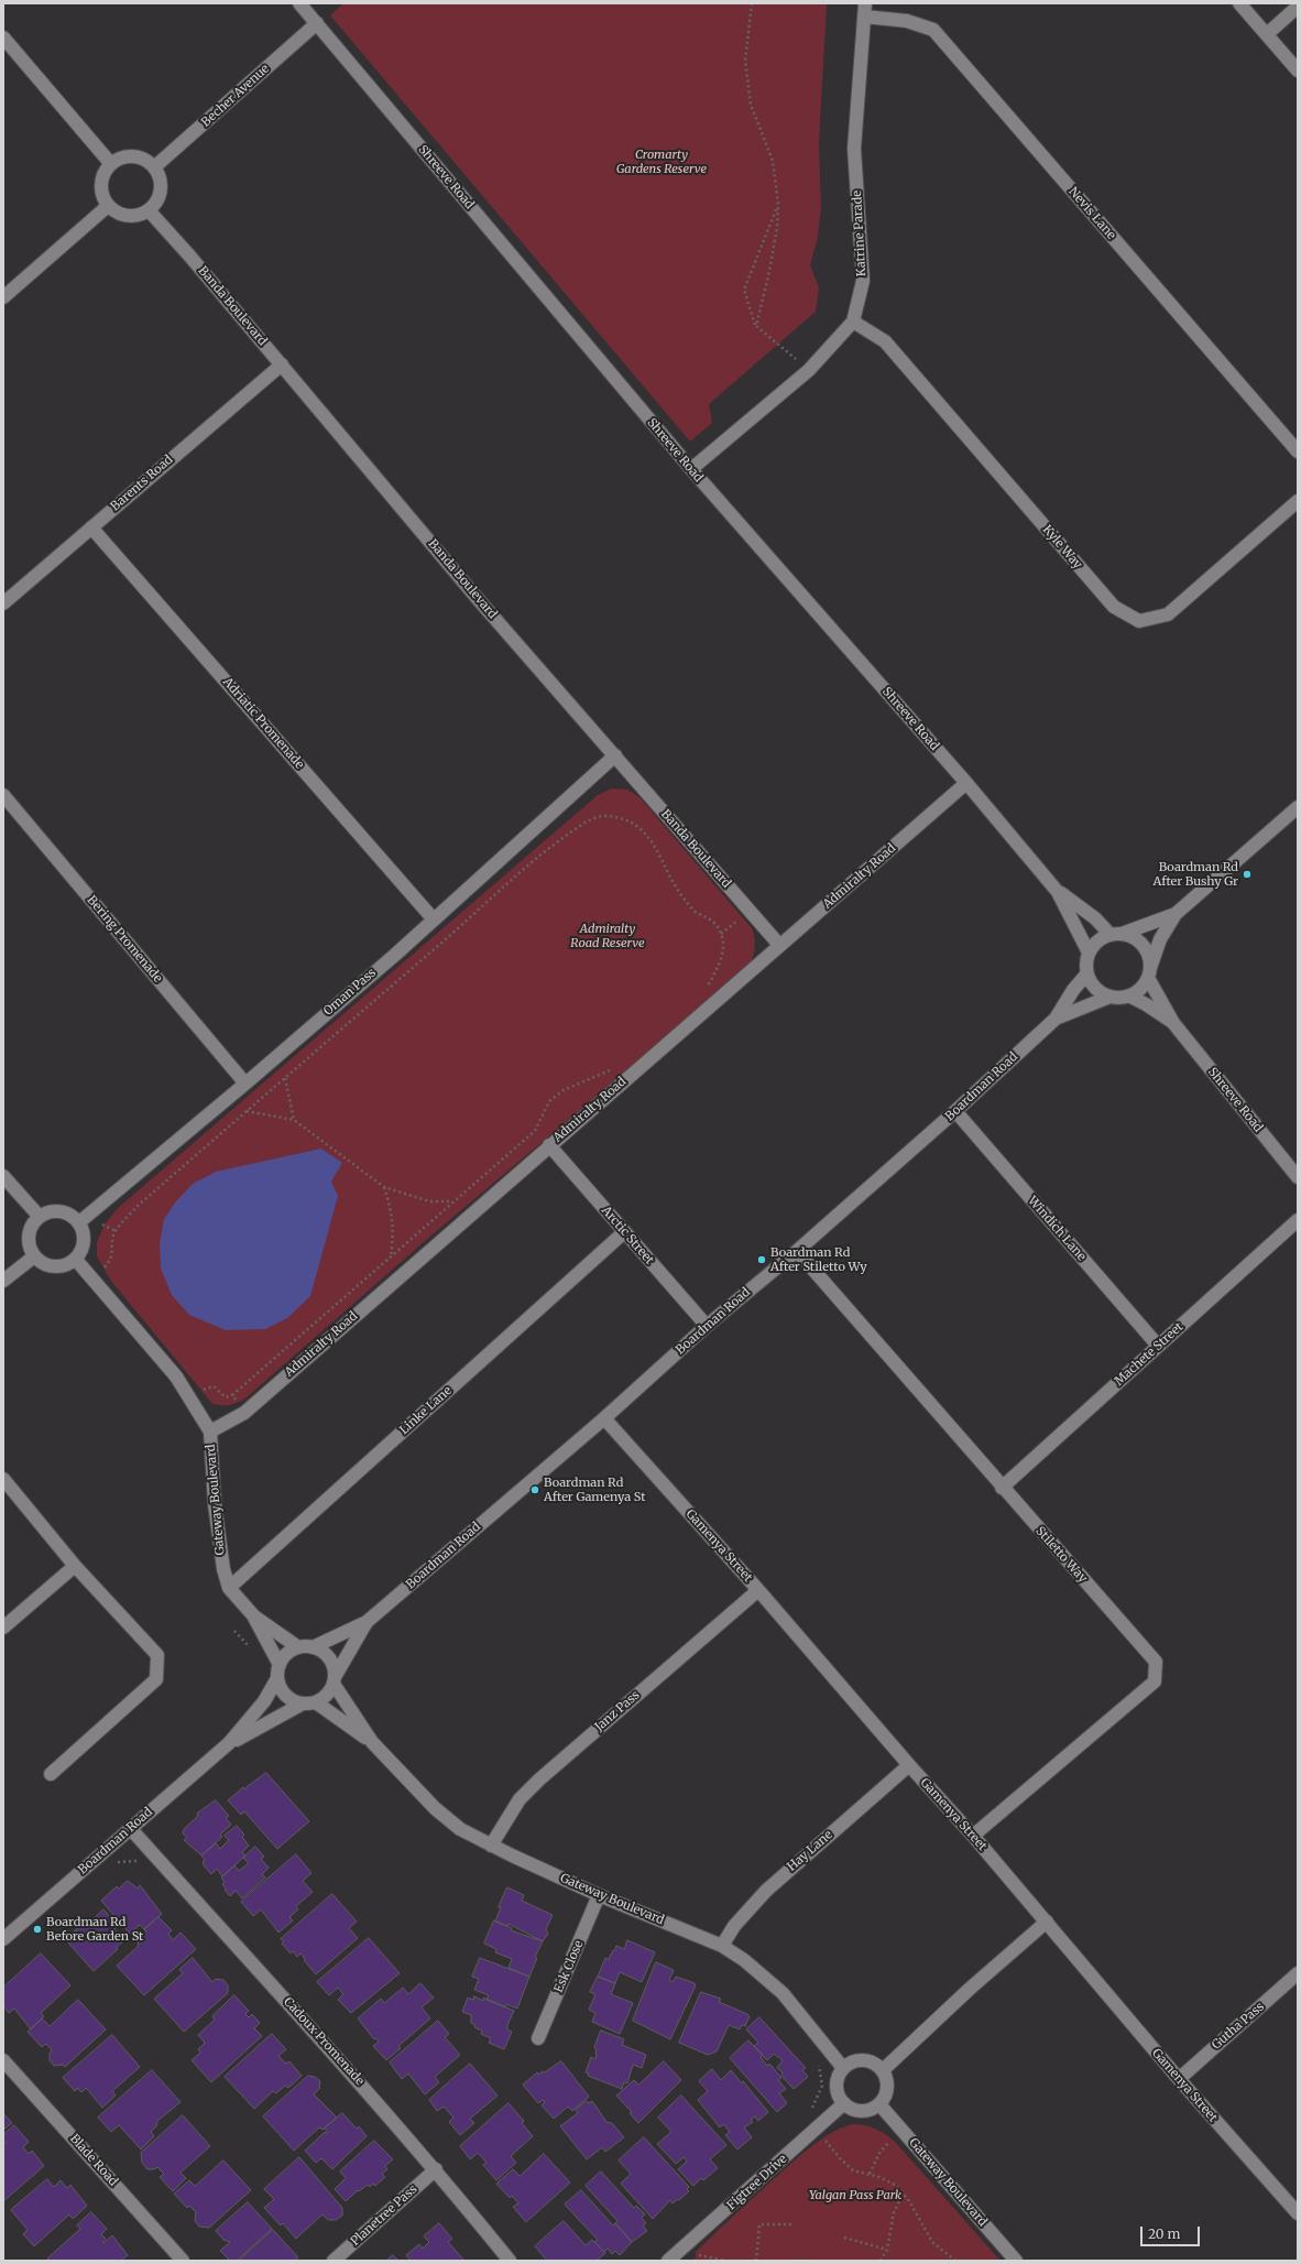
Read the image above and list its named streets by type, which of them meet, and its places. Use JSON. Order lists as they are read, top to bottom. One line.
{"streets":{"street":["Becher Avenue","Shreeve Road","Nevis Lane","Katrine Parade","Banda Boulevard","Barents Road","Kyle Way","Adriatic Promenade","Admiralty Road","Bering Promenade","Oman Pass","Boardman Road","Windich Lane","Arctic Street","Machete Street","Linke Lane","Gateway Boulevard","Gamenya Street","Stiletto Way","Janz Pass","Hay Lane","Esk Close","Gutha Pass","Cadoux Promenade","Blade Road","Figtree Drive","Planetree Pass"]},"crossings":[["Becher Avenue","Shreeve Road"],["Becher Avenue","Banda Boulevard"],["Shreeve Road","Admiralty Road"],["Shreeve Road","Boardman Road"],["Nevis Lane","Katrine Parade"],["Katrine Parade","Kyle Way"],["Banda Boulevard","Barents Road"],["Banda Boulevard","Admiralty Road"],["Banda Boulevard","Oman Pass"],["Barents Road","Adriatic Promenade"],["Adriatic Promenade","Oman Pass"],["Admiralty Road","Arctic Street"],["Admiralty Road","Gateway Boulevard"],["Bering Promenade","Oman Pass"],["Oman Pass","Gateway Boulevard"],["Boardman Road","Windich Lane"],["Boardman Road","Arctic Street"],["Boardman Road","Gateway Boulevard"],["Boardman Road","Gamenya Street"],["Boardman Road","Stiletto Way"],["Boardman Road","Cadoux Promenade"],["Windich Lane","Machete Street"],["Arctic Street","Linke Lane"],["Machete Street","Stiletto Way"],["Linke Lane","Gateway Boulevard"],["Gateway Boulevard","Janz Pass"],["Gateway Boulevard","Hay Lane"],["Gateway Boulevard","Esk Close"],["Gateway Boulevard","Figtree Drive"],["Gamenya Street","Stiletto Way"],["Gamenya Street","Janz Pass"],["Gamenya Street","Hay Lane"],["Gamenya Street","Gutha Pass"],["Cadoux Promenade","Planetree Pass"]],"parks":["Cromarty Gardens Reserve","Admiralty Road Reserve","Yalgan Pass Park"],"places":["Boardman Rd After Bushy Gr","Boardman Rd After Stiletto Wy","Boardman Rd After Gamenya St","Boardman Rd Before Garden St"],"scale_bar":"20 m"}
